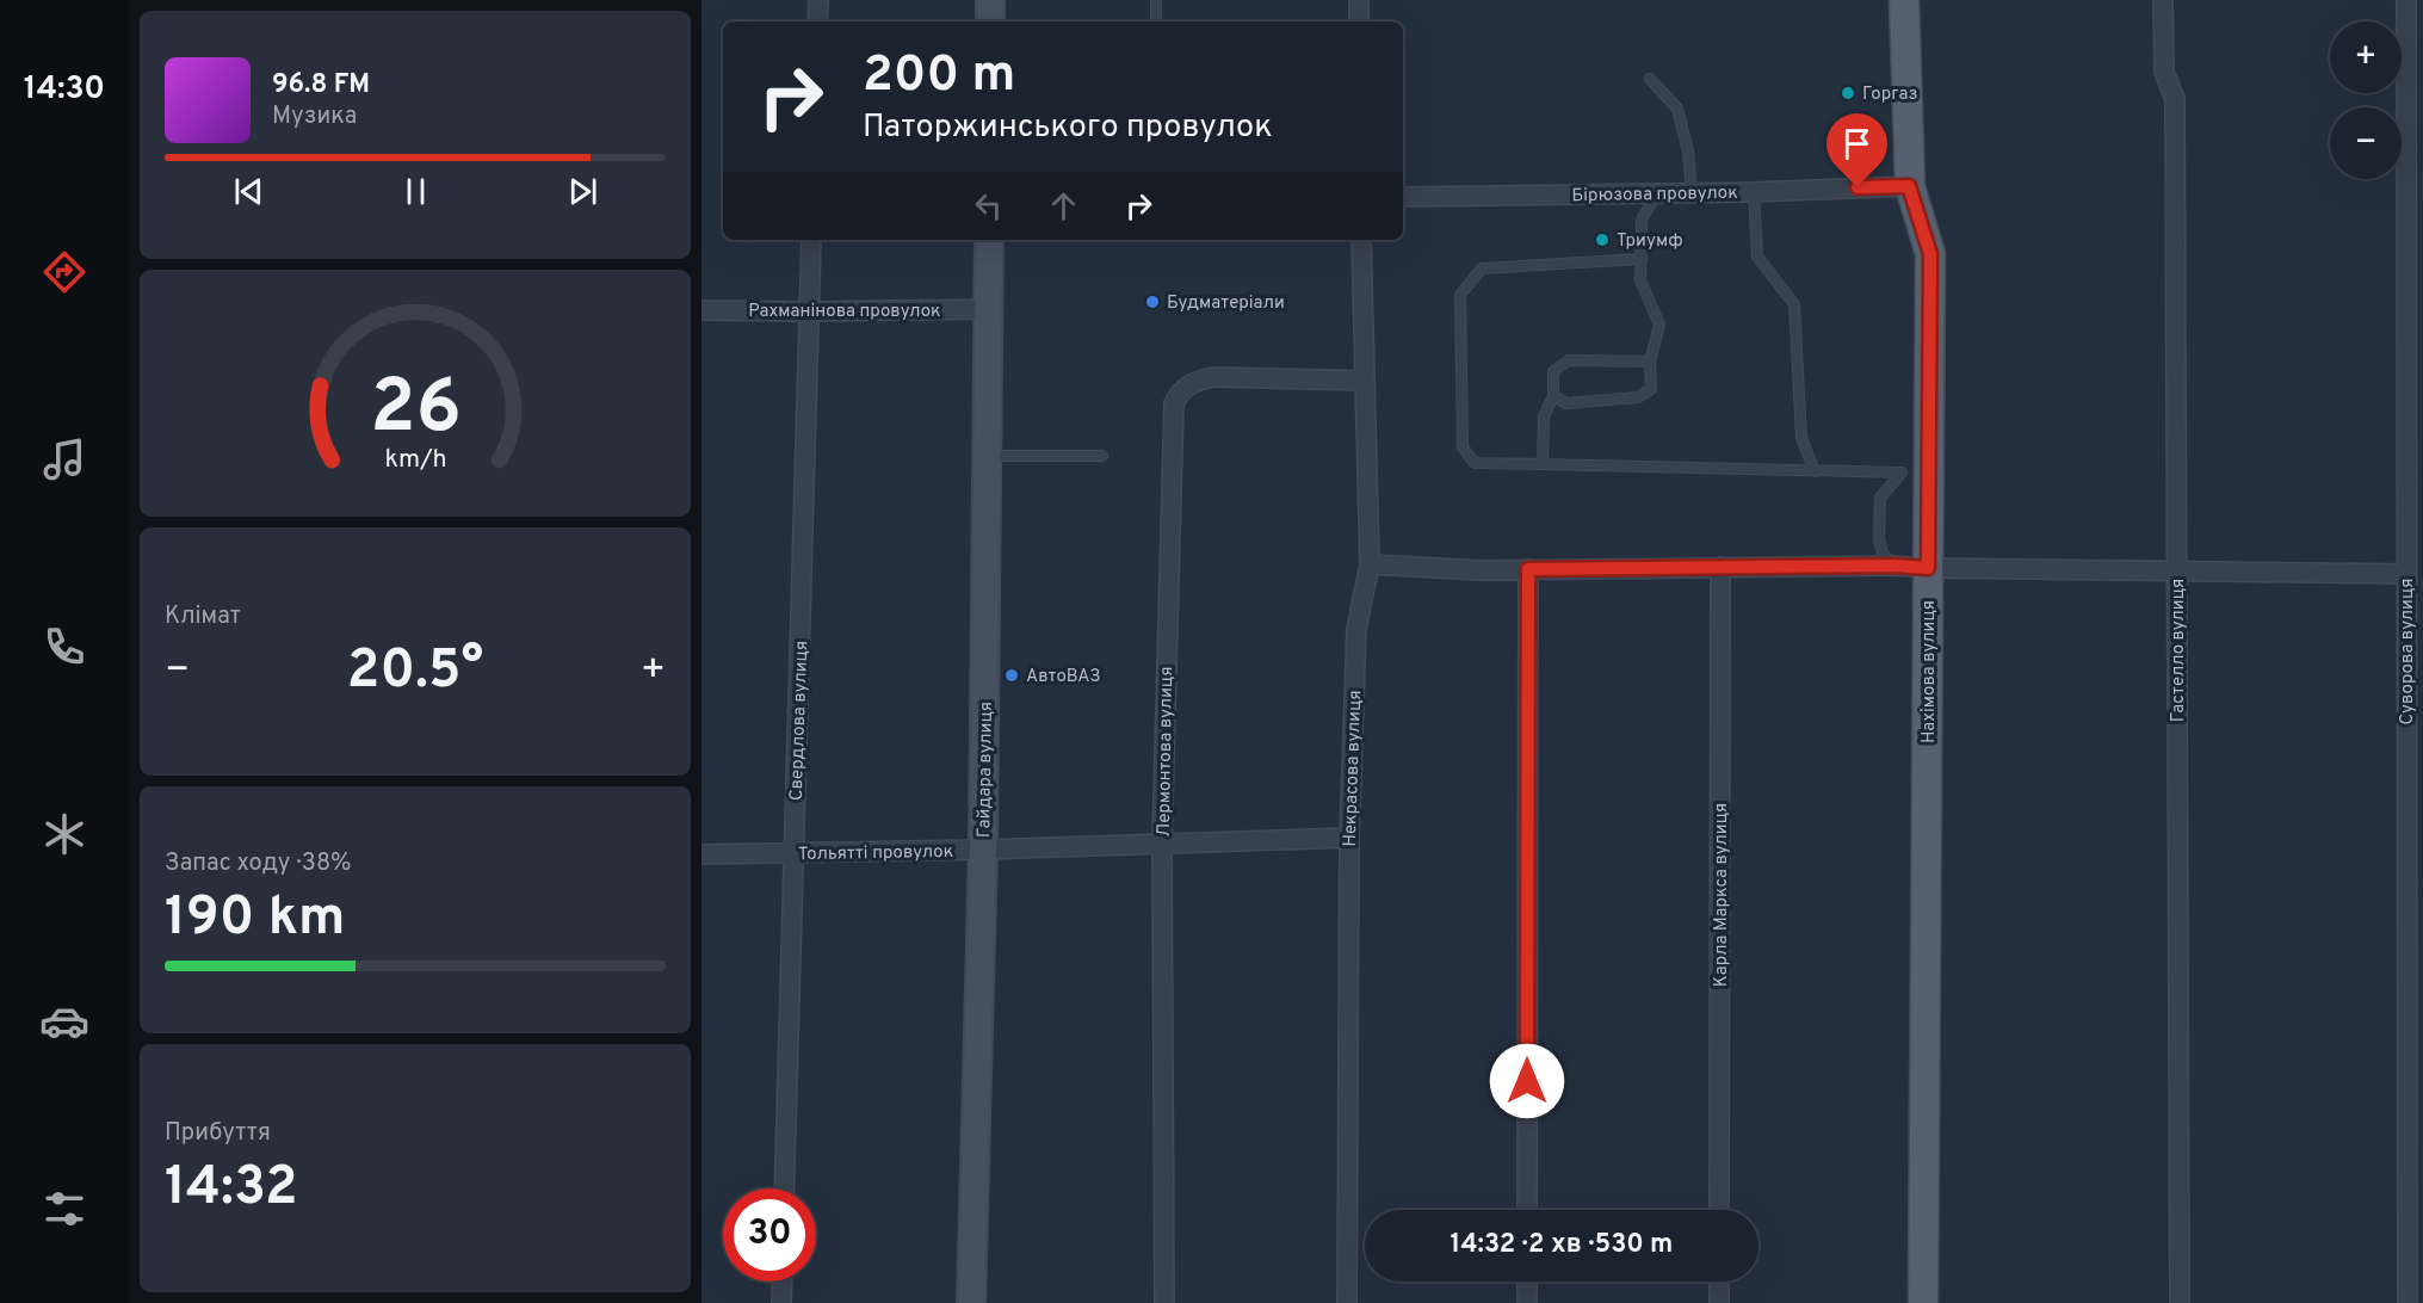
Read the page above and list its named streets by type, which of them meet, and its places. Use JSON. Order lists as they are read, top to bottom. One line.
{"streets":{"main road":["Нахімова вулиця"],"street":["Бірюзова провулок","Рахманінова провулок","Гастелло вулиця","Суворова вулиця","Свердлова вулиця","Лермонтова вулиця","Некрасова вулиця","Гайдара вулиця","Тольятті провулок","Карла Маркса вулиця"]},"crossings":[["Бірюзова провулок","Нахімова вулиця"],["Рахманінова провулок","Свердлова вулиця"],["Рахманінова провулок","Гайдара вулиця"],["Свердлова вулиця","Тольятті провулок"],["Лермонтова вулиця","Некрасова вулиця"],["Лермонтова вулиця","Тольятті провулок"],["Некрасова вулиця","Тольятті провулок"],["Гайдара вулиця","Тольятті провулок"]],"places":["Горгаз","Триумф","Будматеріали","АвтоВАЗ"],"page":{"tabs":"14:30","map_buttons":["+","−"],"turn":["200 m","Паторжинського провулок"],"song":["96.8 FM","Музика"],"tile":["Клімат",["Запас ходу · 38%","190 km"],["Прибуття","14:32"]],"heat":["−","20.5°","+"],"limit":"30","trip":"14:32 · 2 хв · 530 m","gauge":["26","km/h"]}}
